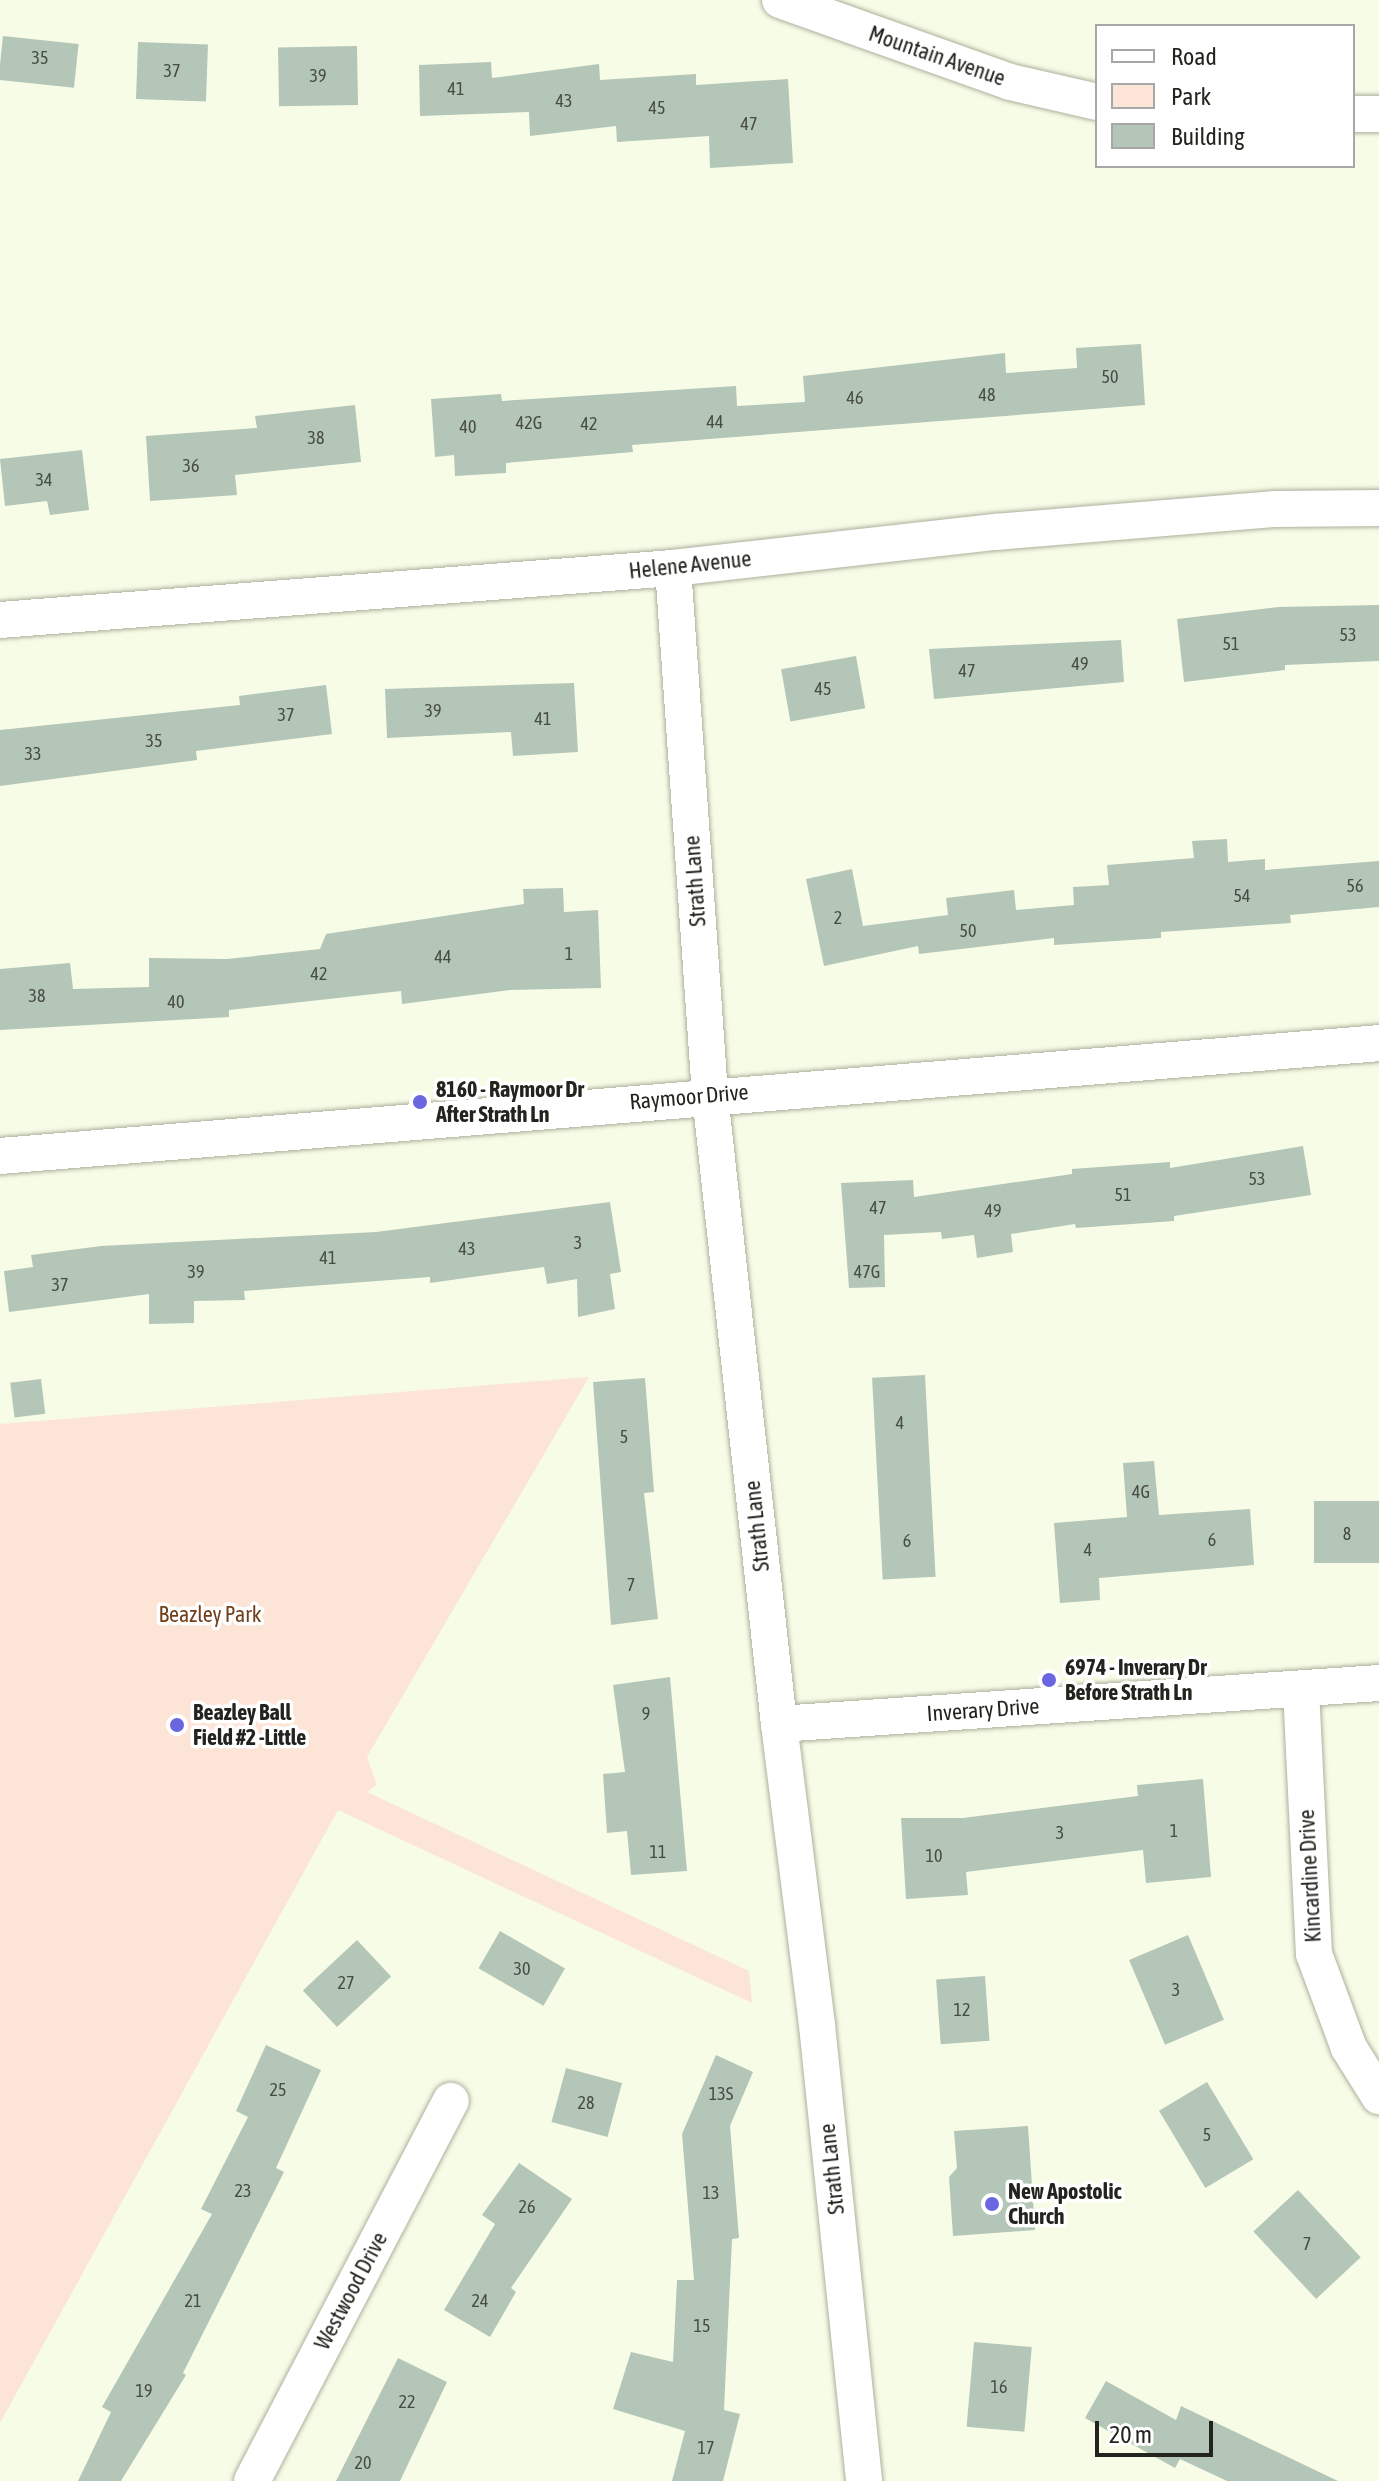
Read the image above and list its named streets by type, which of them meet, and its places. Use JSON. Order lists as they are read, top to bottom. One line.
{"streets":{"street":["Mountain Avenue","Helene Avenue","Strath Lane","Raymoor Drive","Inverary Drive","Kincardine Drive","Westwood Drive"]},"crossings":[["Helene Avenue","Strath Lane"],["Strath Lane","Raymoor Drive"],["Strath Lane","Inverary Drive"],["Inverary Drive","Kincardine Drive"]],"parks":["Beazley Park"],"places":["8160 - Raymoor Dr After Strath Ln","6974 - Inverary Dr Before Strath Ln","Beazley Ball Field #2 -Little","New Apostolic Church"],"house_numbers":["35","37","39","41","43","45","47","50","48","46","44","42G","42","40","38","36","34","53","51","49","47","45","39","37","41","35","33","56","54","2","50","1","44","42","38","40","53","51","47","49","3","43","41","39","47G","37","4","5","4G","8","6","6","4","7","9","1","3","11","10","30","27","3","12","25","13S","28","5","23","13","26","7","21","24","15","16","19","22","17","20"],"legend":["Road","Park","Building"],"scale_bar":"20 m"}
